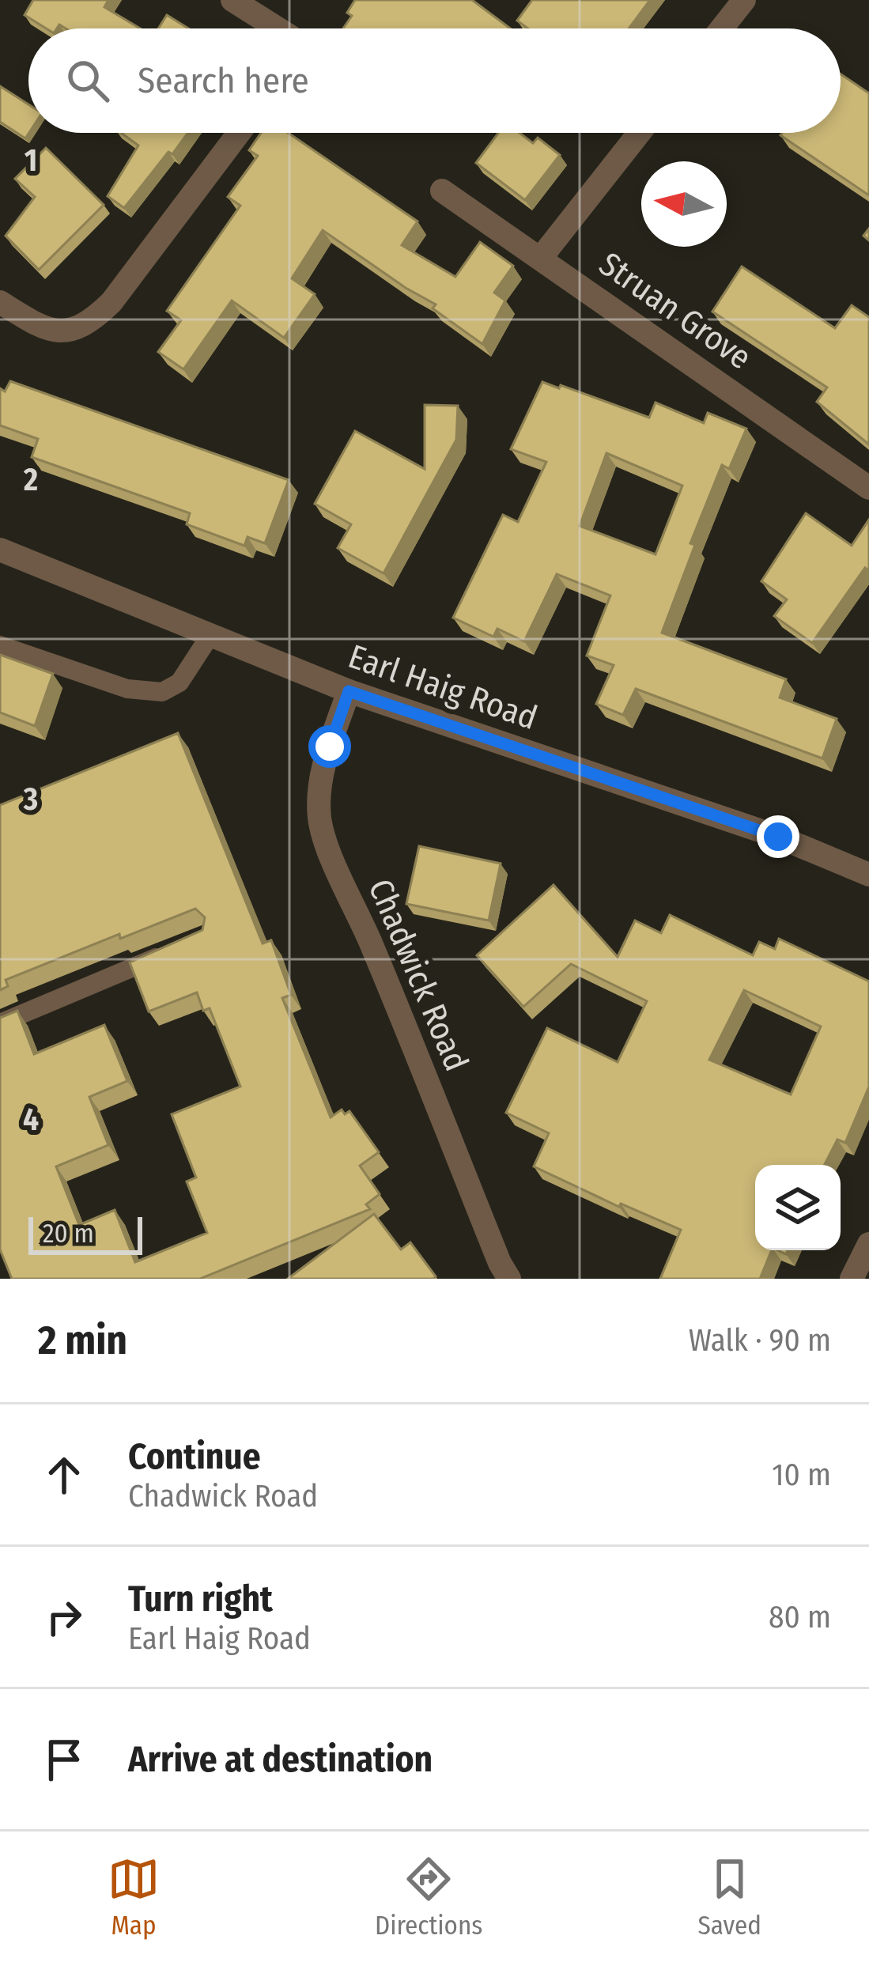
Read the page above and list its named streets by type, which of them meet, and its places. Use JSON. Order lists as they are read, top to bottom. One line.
{"streets":{"street":["Struan Grove","Earl Haig Road","Chadwick Road"]},"crossings":[["Earl Haig Road","Chadwick Road"]],"scale_bar":"20 m","north":"left","page":{"search":"Search here","scale":"20 m","heading":["2 min","Walk · 90 m"],"list":[["Continue","Chadwick Road","10 m"],["Turn right","Earl Haig Road","80 m"],"Arrive at destination"],"nav":["Map","Directions","Saved"]},"grid":{"rows":["1","2","3","4"]}}
